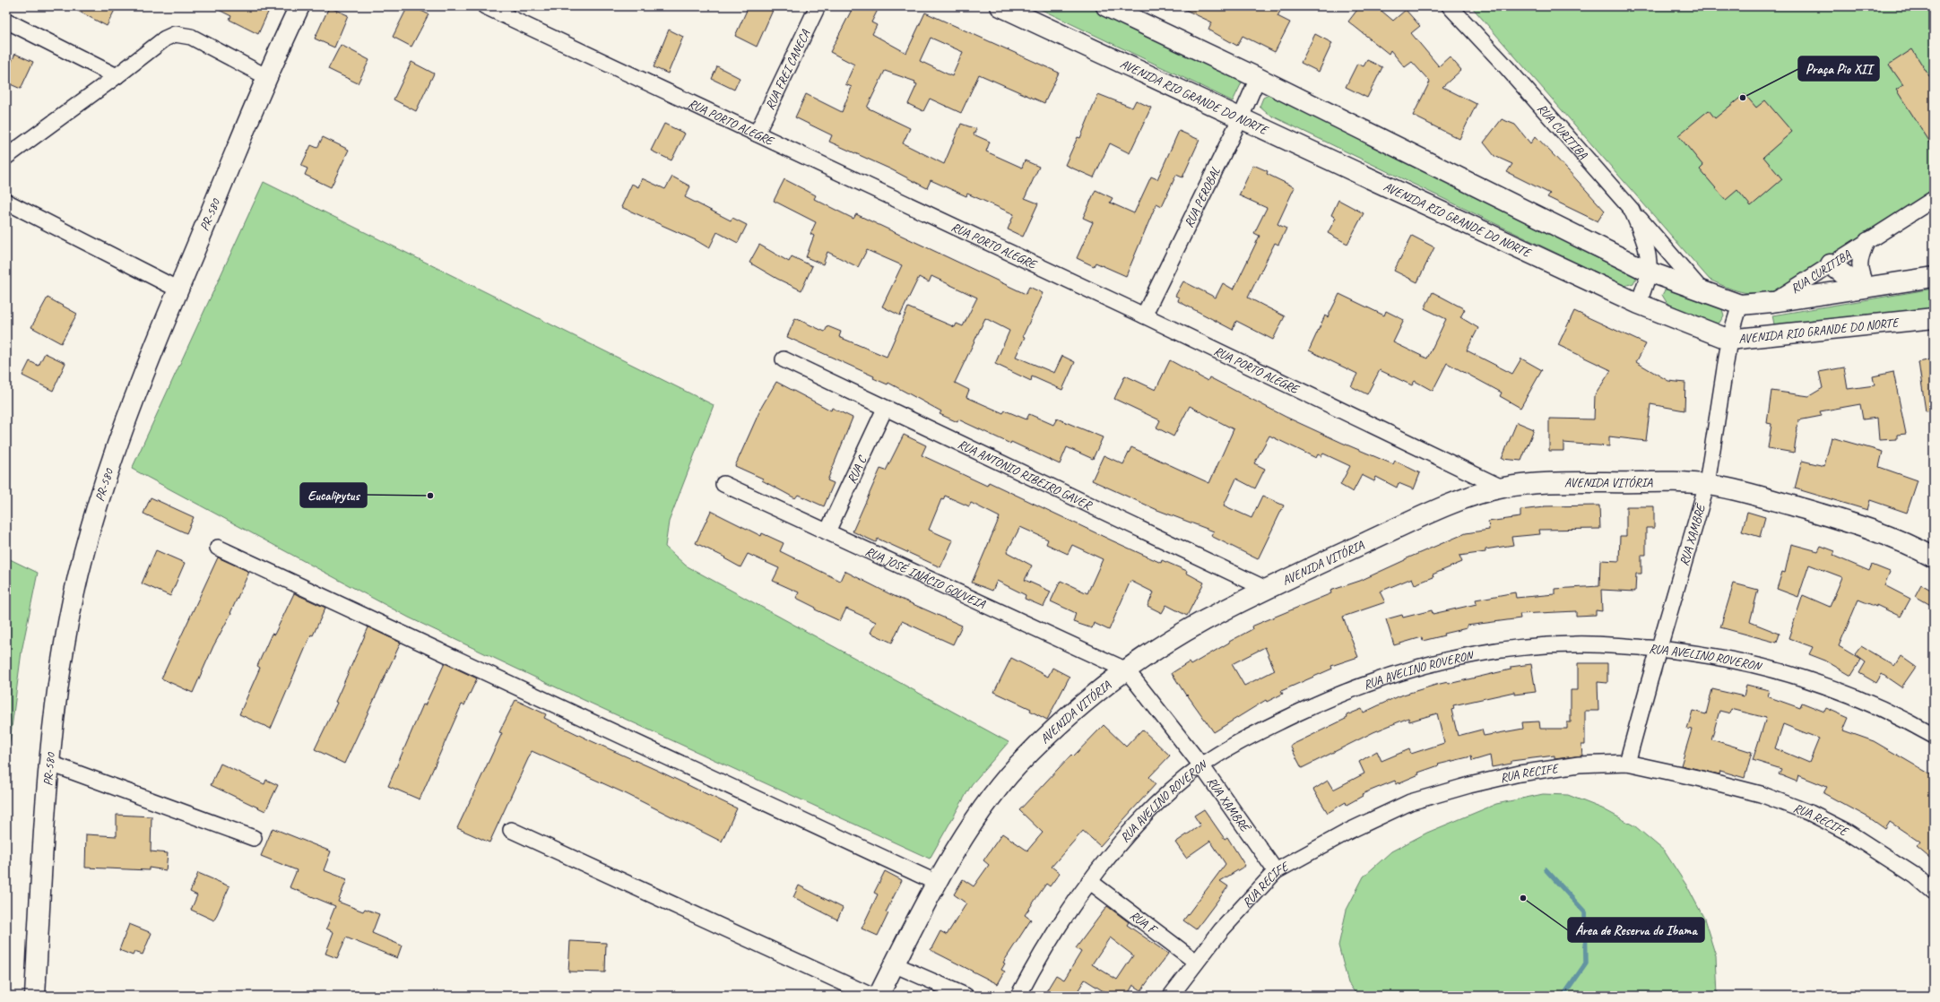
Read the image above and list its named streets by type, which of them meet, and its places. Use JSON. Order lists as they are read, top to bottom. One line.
{"streets":{"main road":["AVENIDA RIO GRANDE DO NORTE","PR-580","AVENIDA VITÓRIA"],"street":["RUA FREI CANECA","RUA PORTO ALEGRE","RUA CURITIBA","RUA PEROBAL","RUA C","RUA ANTONIO RIBEIRO GAVER","RUA XAMBRÊ","RUA JOSÉ INÁCIO GOUVEIA","RUA AVELINO ROVERON","RUA RECIFE","RUA F"]},"crossings":[["RUA FREI CANECA","RUA PORTO ALEGRE"],["AVENIDA RIO GRANDE DO NORTE","RUA PEROBAL"],["AVENIDA RIO GRANDE DO NORTE","RUA XAMBRÊ"],["RUA PORTO ALEGRE","RUA PEROBAL"],["RUA PORTO ALEGRE","AVENIDA VITÓRIA"],["RUA C","RUA ANTONIO RIBEIRO GAVER"],["RUA C","RUA JOSÉ INÁCIO GOUVEIA"],["RUA ANTONIO RIBEIRO GAVER","AVENIDA VITÓRIA"],["AVENIDA VITÓRIA","RUA XAMBRÊ"],["AVENIDA VITÓRIA","RUA JOSÉ INÁCIO GOUVEIA"],["RUA XAMBRÊ","RUA JOSÉ INÁCIO GOUVEIA"],["RUA XAMBRÊ","RUA AVELINO ROVERON"],["RUA XAMBRÊ","RUA RECIFE"],["RUA AVELINO ROVERON","RUA F"],["RUA RECIFE","RUA F"]],"places":["Praça Pio XII","Eucalipytus","Área de Reserva do Ibama"]}
